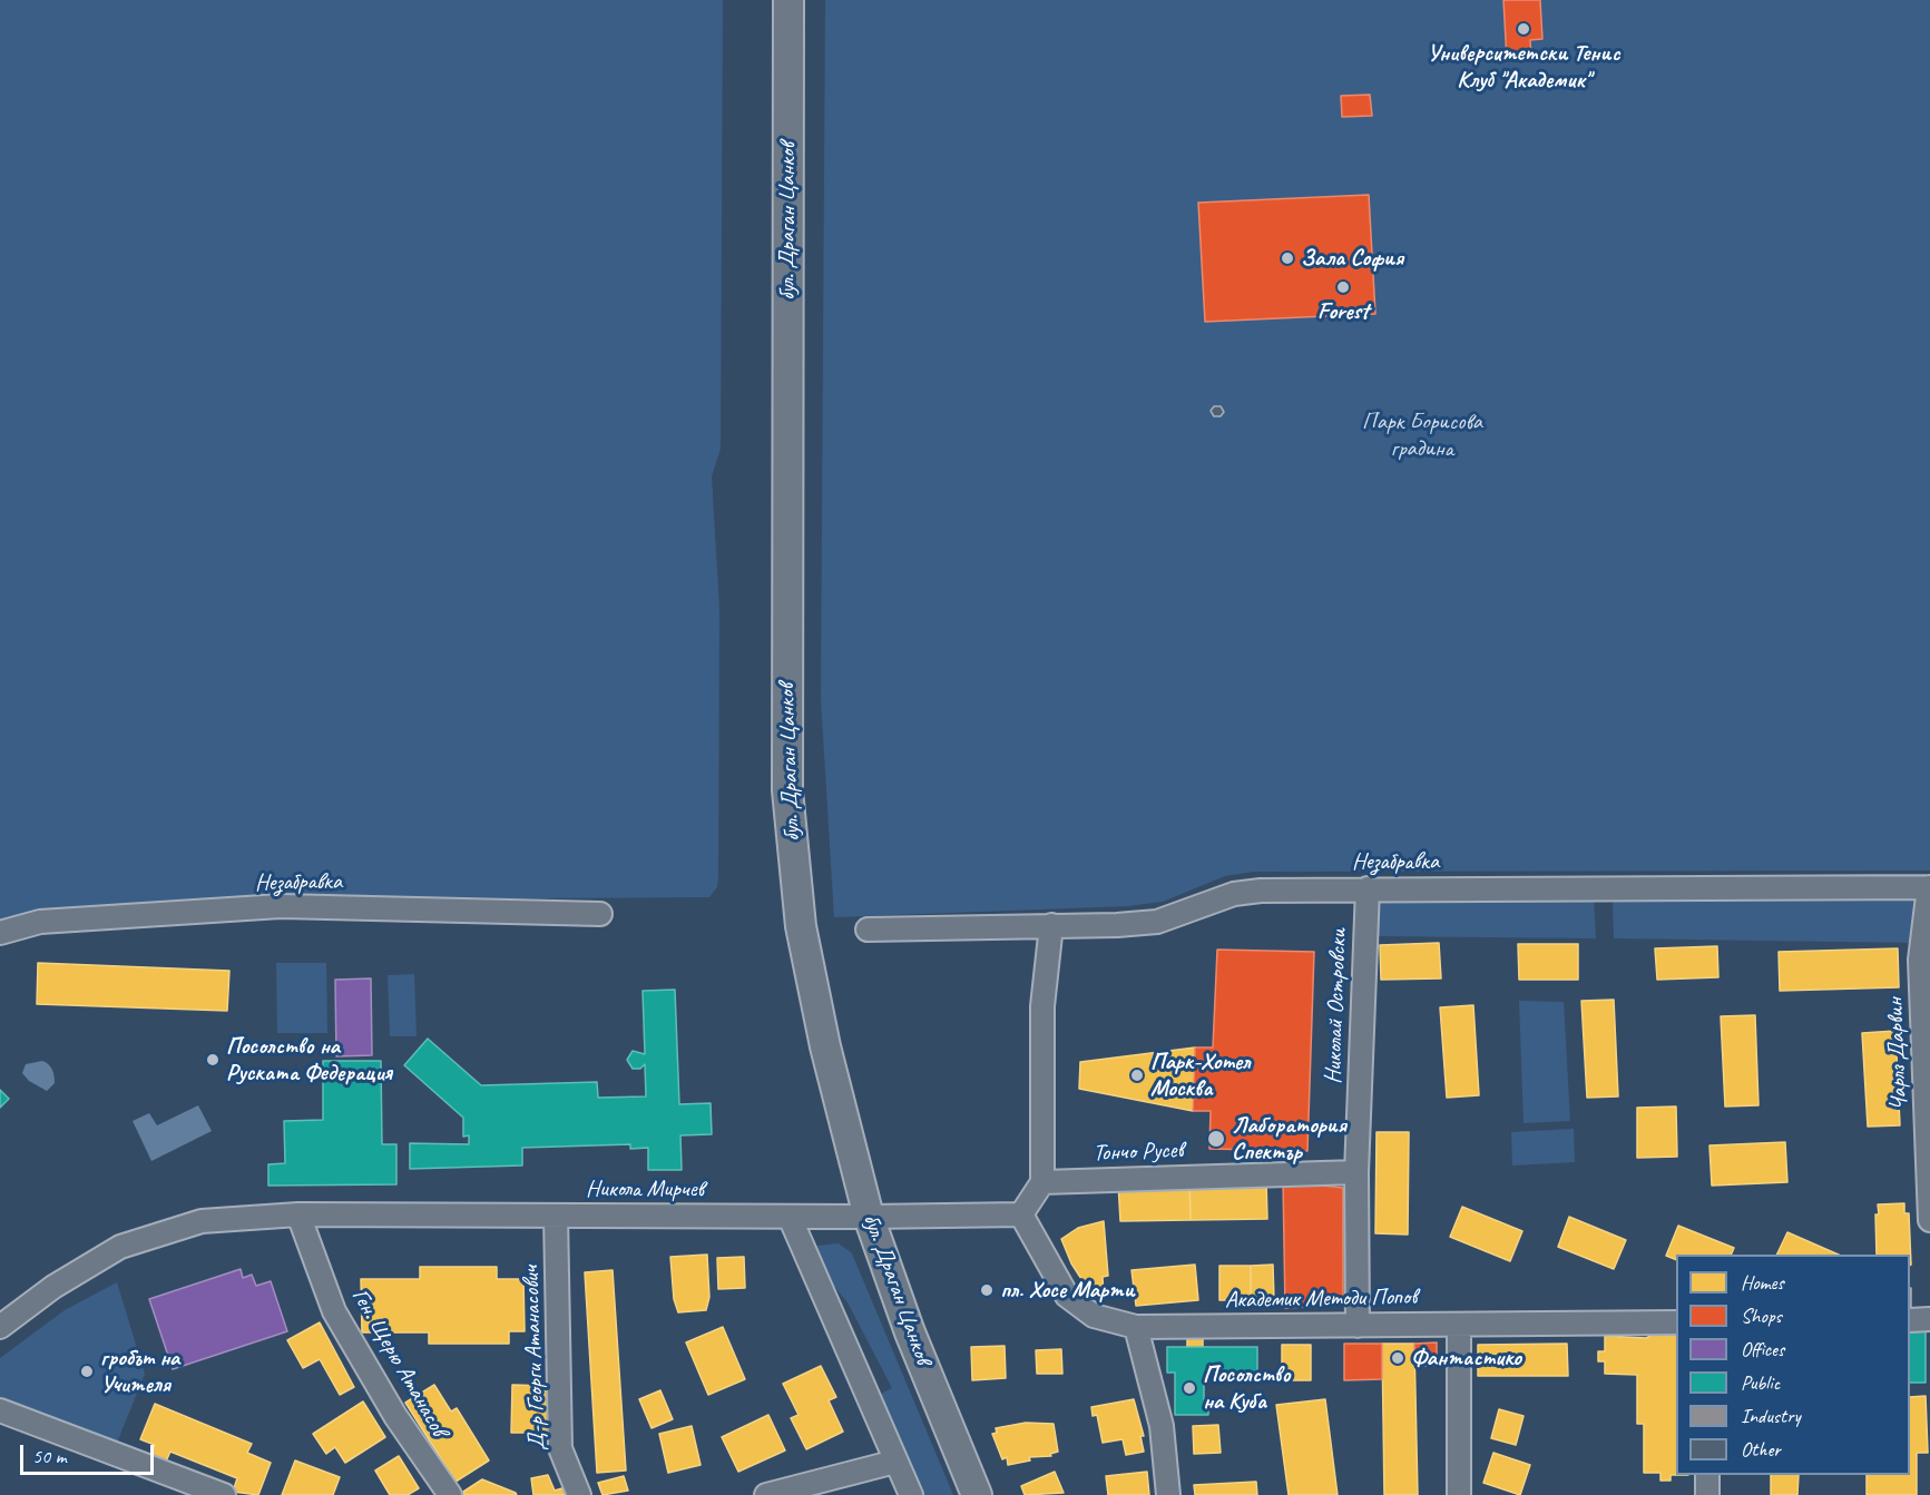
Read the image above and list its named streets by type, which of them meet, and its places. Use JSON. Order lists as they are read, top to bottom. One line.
{"streets":{"main road":["бул. Драган Цанков"],"street":["Незабравка","Николай Островски","Чарлз Дарвин","Тончо Русев","Никола Мирчев","Академик Методи Попов","Д-р Георги Атанасович","Ген. Щерю Атанасов"]},"crossings":[["бул. Драган Цанков","Никола Мирчев"],["Незабравка","Николай Островски"],["Незабравка","Чарлз Дарвин"],["Николай Островски","Тончо Русев"],["Николай Островски","Академик Методи Попов"],["Никола Мирчев","Академик Методи Попов"],["Никола Мирчев","Д-р Георги Атанасович"],["Никола Мирчев","Ген. Щерю Атанасов"]],"parks":["Парк Борисова градина"],"places":["Университетски Тенис Клуб \"Академик\"","Зала София","Forest","Посолство на Руската Федерация","Парк-Хотел Москва","Лаборатория Спектър","пл. Хосе Марти","Фантастико","гробът на Учителя","Посолство на Куба"],"legend":["Homes","Shops","Offices","Public","Industry","Other"],"scale_bar":"50 m"}
